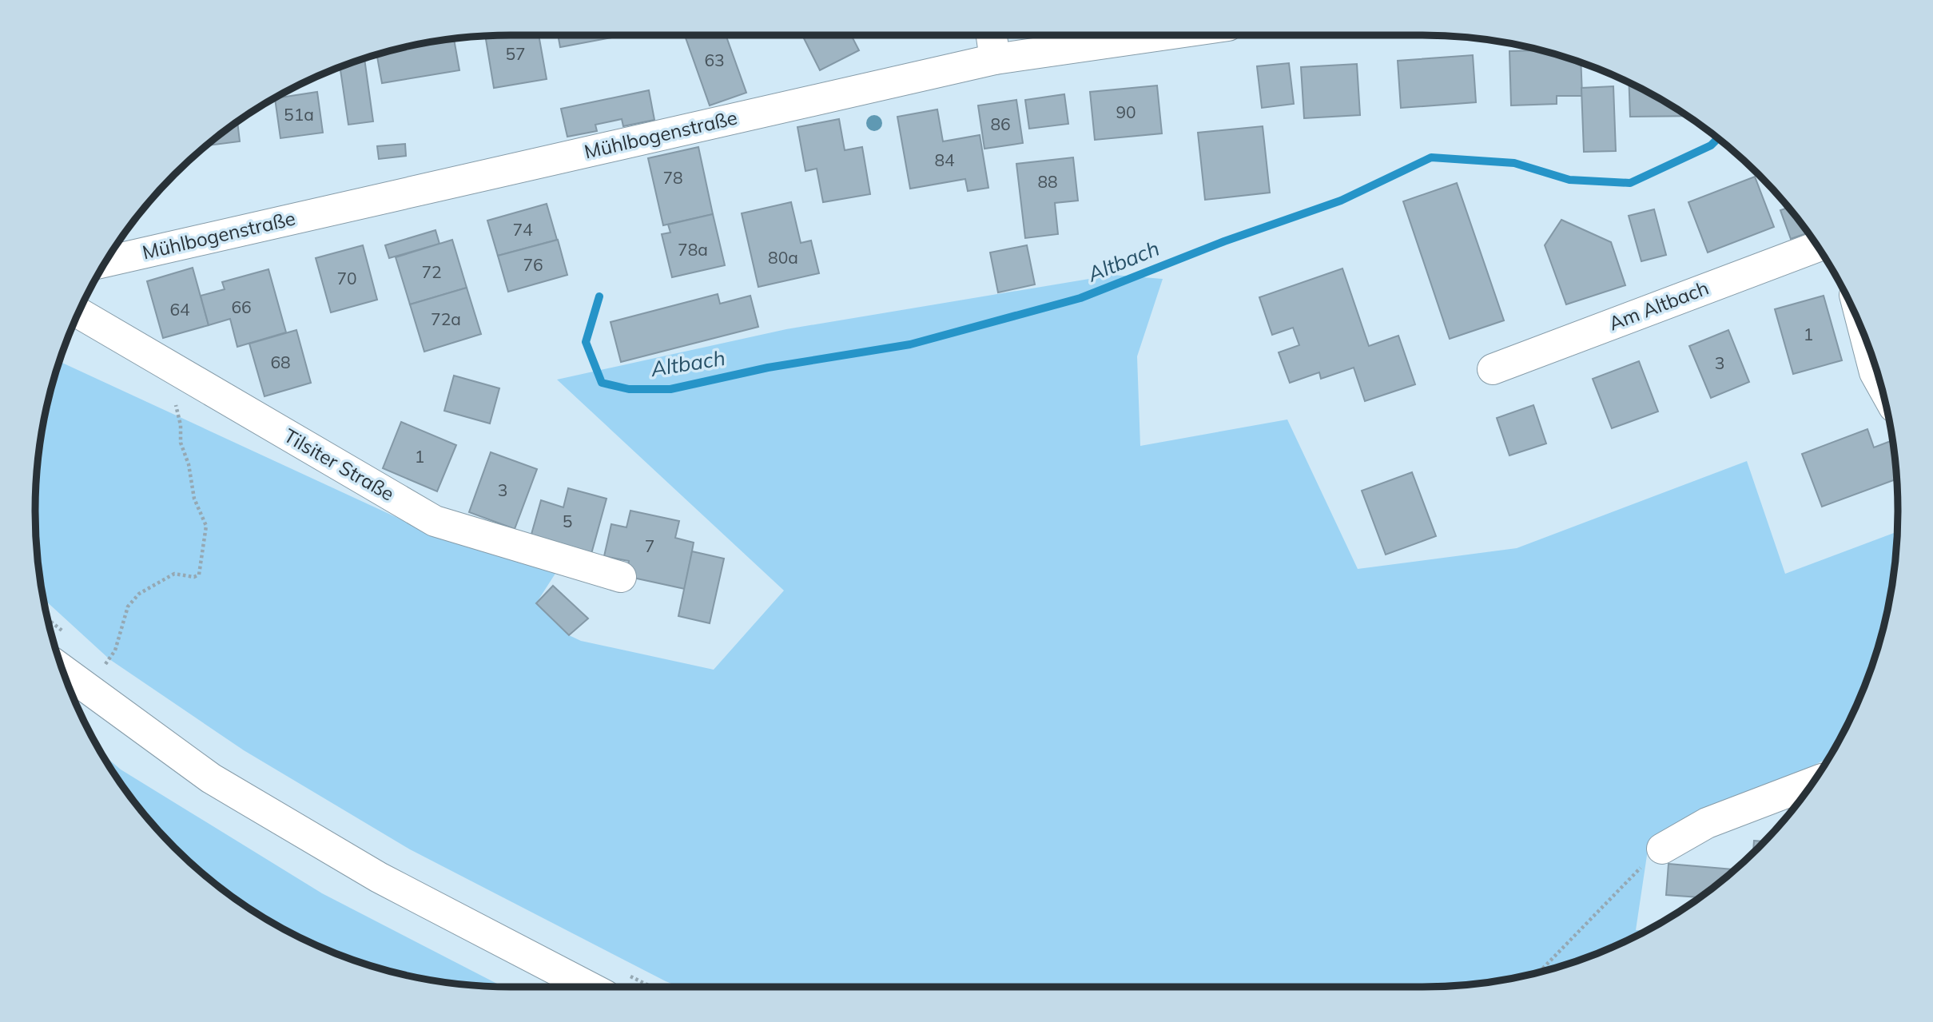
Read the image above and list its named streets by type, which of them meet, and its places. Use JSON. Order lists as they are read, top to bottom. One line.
{"streets":{"street":["Mühlbogenstraße","Am Altbach","Tilsiter Straße"]},"water":["Altbach"],"house_numbers":["57","63","90","51a","86","84","78","88","74","78a","80a","76","72","70","66","64","72a","1","68","3","1","3","5","7"]}
